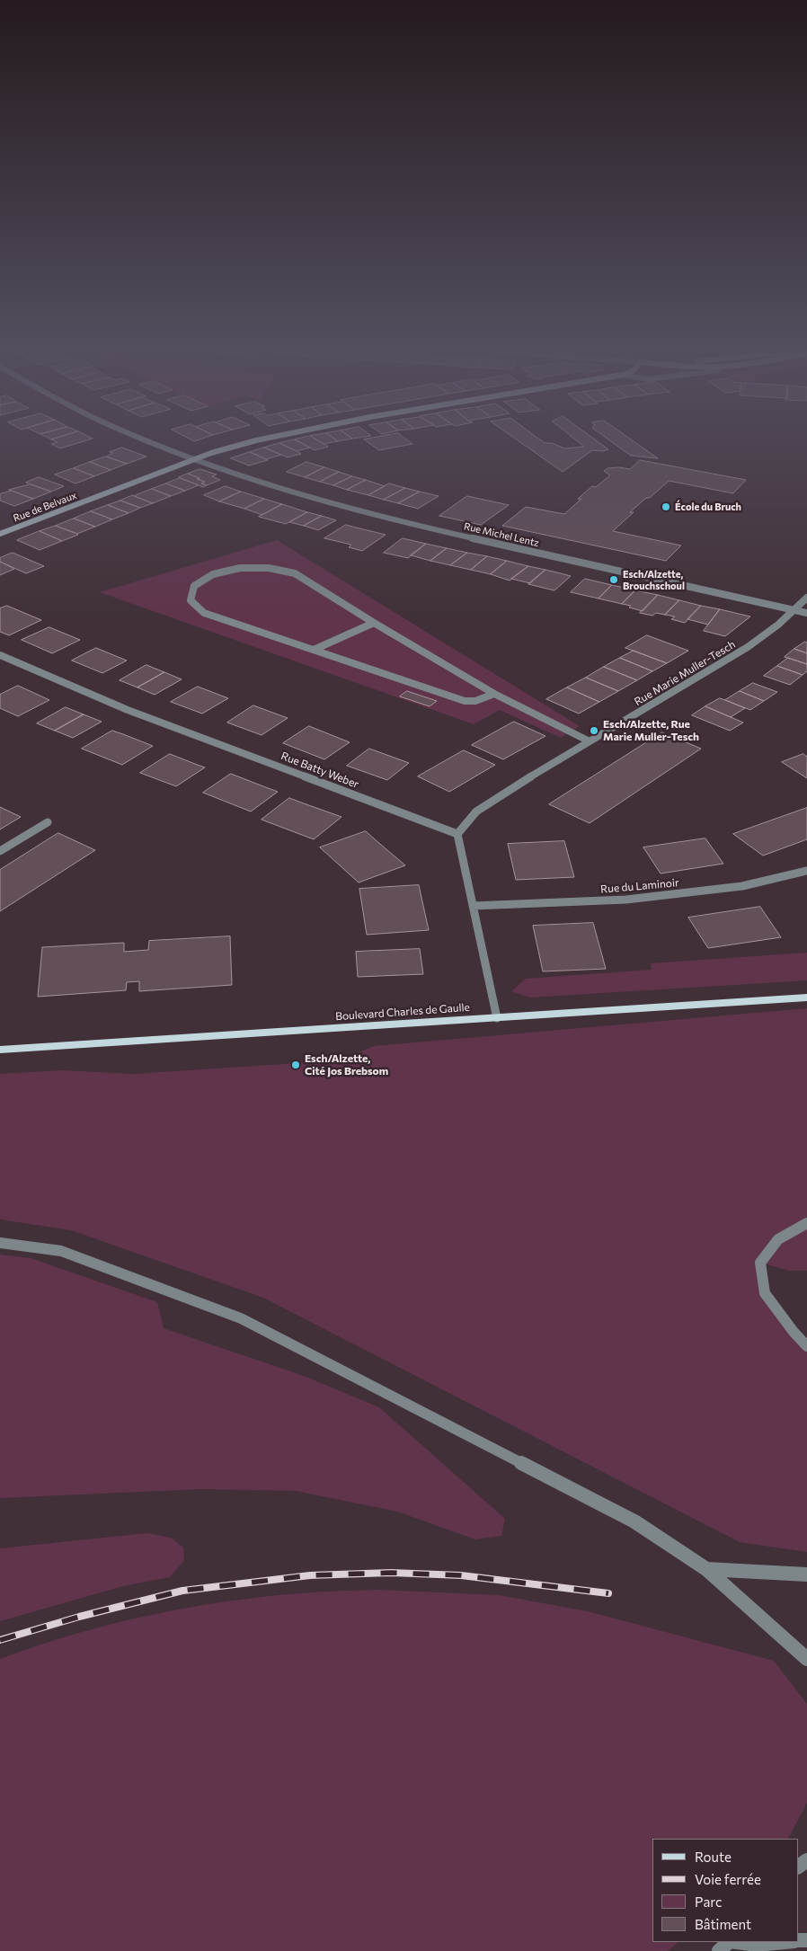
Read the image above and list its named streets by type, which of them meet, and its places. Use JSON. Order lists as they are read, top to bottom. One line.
{"streets":{"main road":["Boulevard Charles de Gaulle"],"street":["Rue de Belvaux","Rue Michel Lentz","Rue Marie Muller-Tesch","Rue Batty Weber","Rue du Laminoir"]},"crossings":[["Rue de Belvaux","Rue Michel Lentz"],["Rue Michel Lentz","Rue Marie Muller-Tesch"],["Rue Marie Muller-Tesch","Rue Batty Weber"]],"places":["École du Bruch","Esch/Alzette, Brouchschoul","Esch/Alzette, Rue Marie Muller-Tesch","Esch/Alzette, Cité Jos Brebsom"],"legend":["Route","Voie ferrée","Parc","Bâtiment"]}
